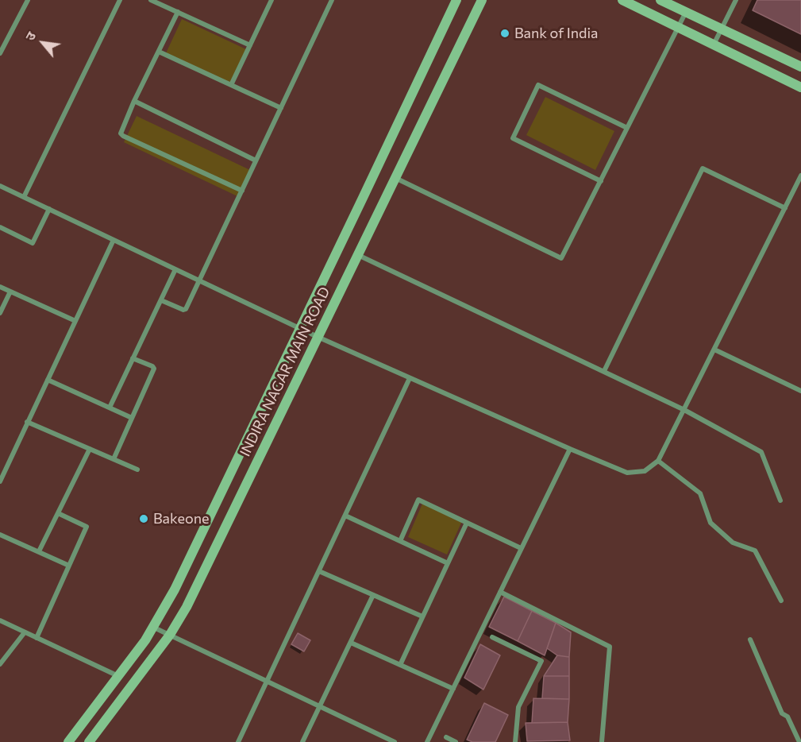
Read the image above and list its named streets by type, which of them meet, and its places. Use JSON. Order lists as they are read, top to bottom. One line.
{"streets":{"street":["INDIRA NAGAR MAIN ROAD"]},"places":["Bank of India","Bakeone"],"north":"top left"}
